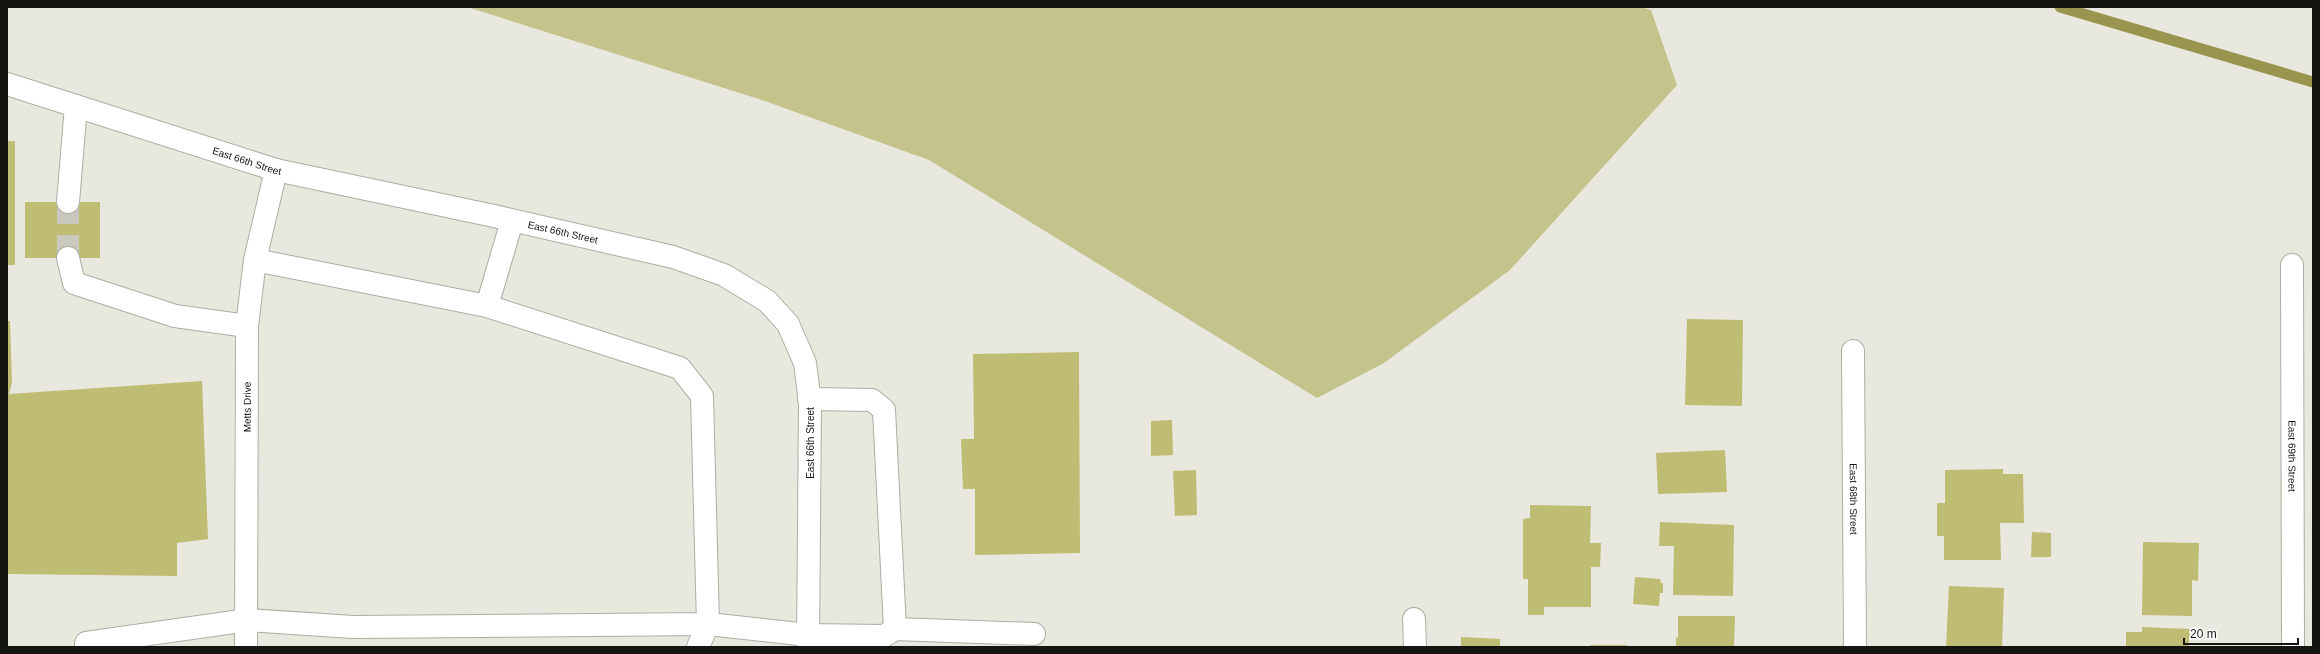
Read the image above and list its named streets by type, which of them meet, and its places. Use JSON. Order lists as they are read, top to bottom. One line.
{"streets":{"street":["East 66th Street","Metts Drive","East 69th Street","East 68th Street"]},"crossings":[["East 66th Street","Metts Drive"]],"scale_bar":"20 m"}
